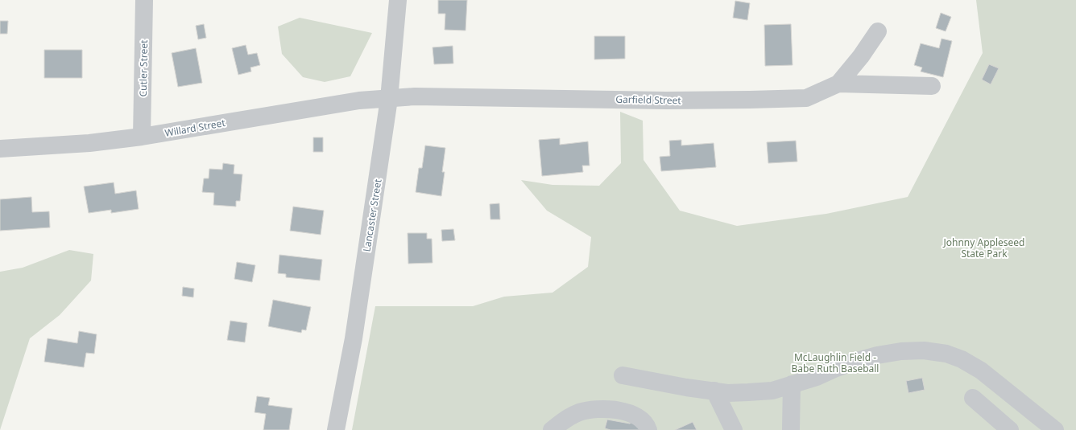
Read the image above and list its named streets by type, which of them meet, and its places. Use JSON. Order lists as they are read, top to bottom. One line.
{"streets":{"street":["Cutler Street","Garfield Street","Willard Street","Lancaster Street"]},"crossings":[["Cutler Street","Willard Street"],["Garfield Street","Willard Street"],["Garfield Street","Lancaster Street"],["Willard Street","Lancaster Street"]],"parks":["Johnny Appleseed State Park","McLaughlin Field - Babe Ruth Baseball"]}
